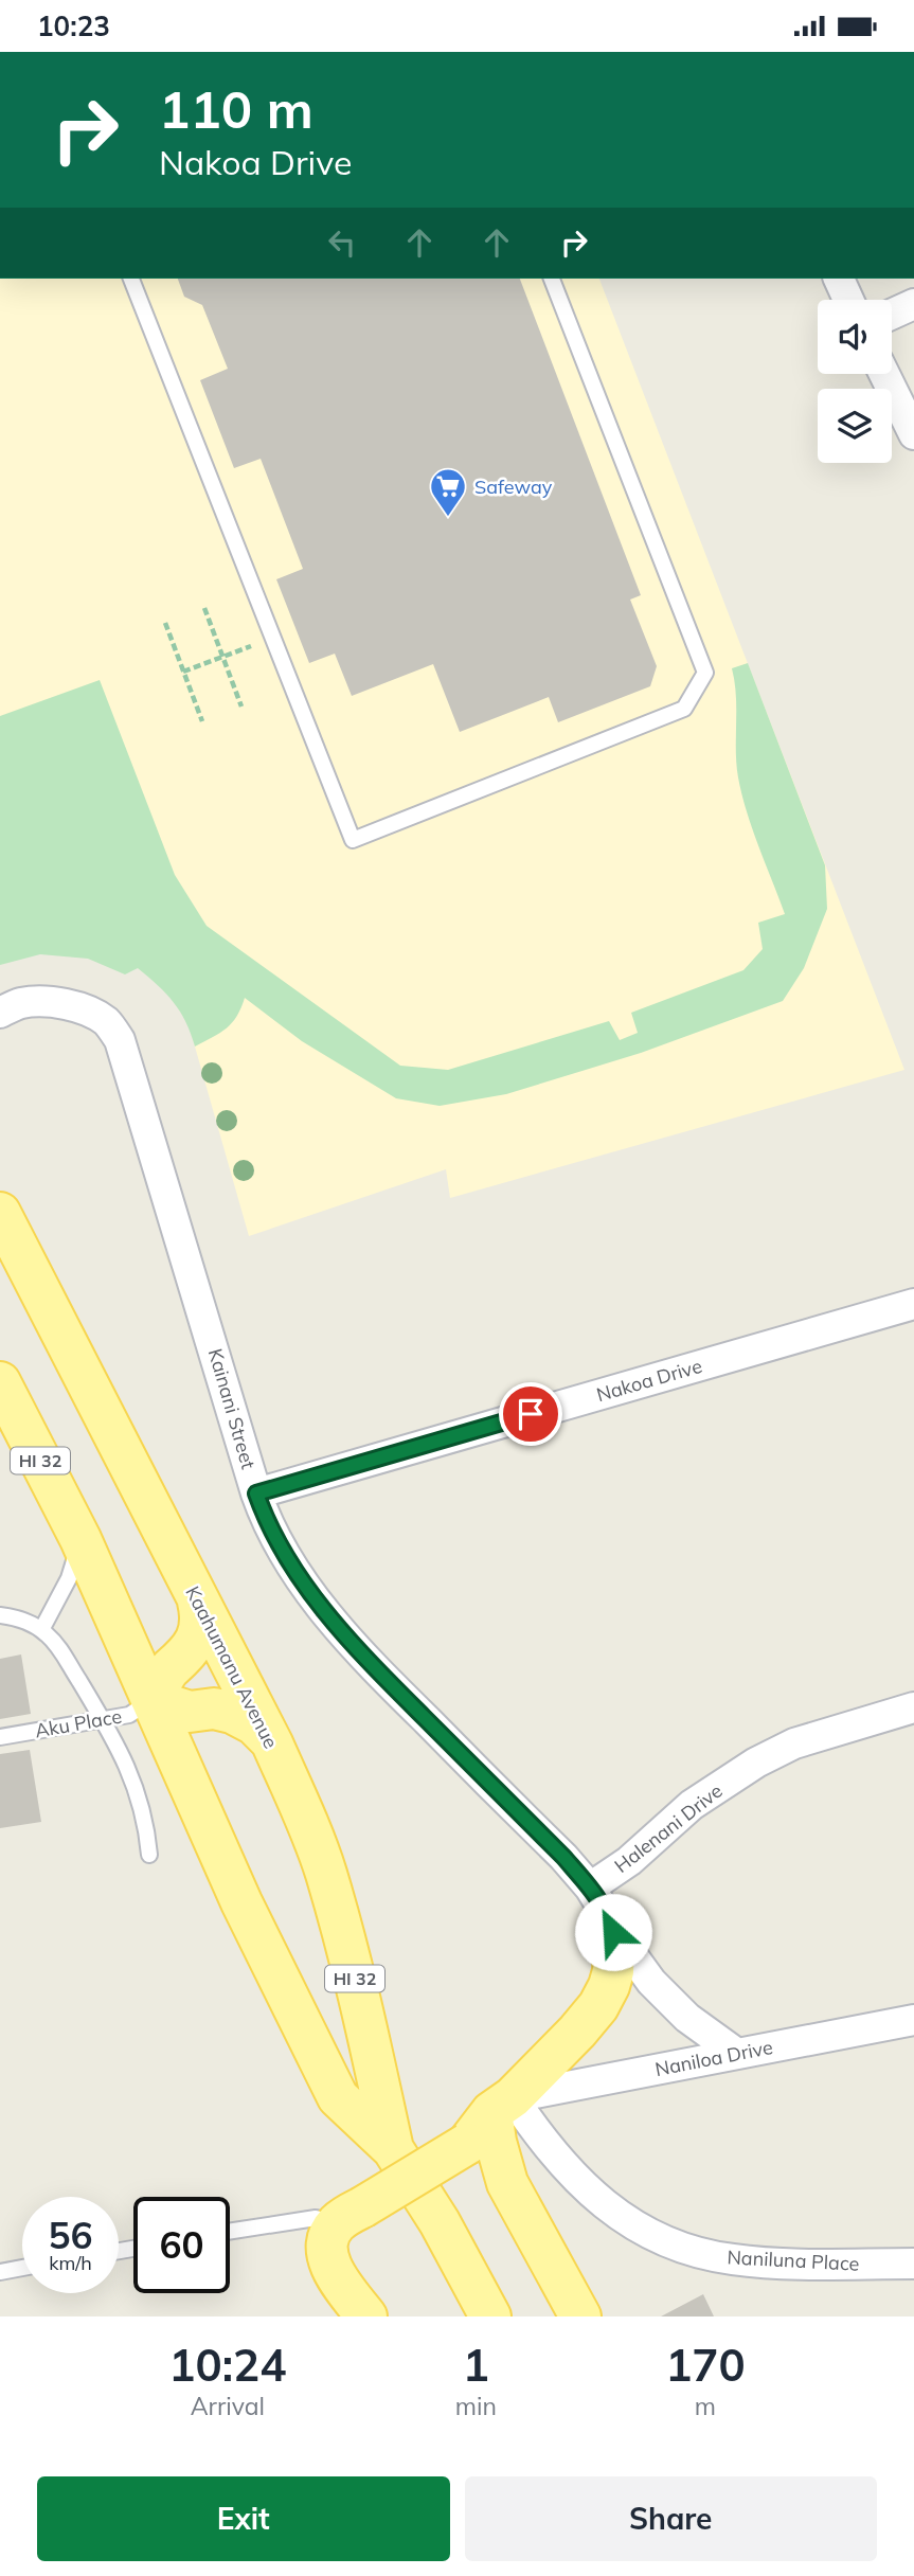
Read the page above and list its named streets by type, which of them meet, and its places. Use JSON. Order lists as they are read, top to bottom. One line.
{"streets":{"main road":["HI 32","Kaahumanu Avenue"],"street":["Nakoa Drive","Kainani Street","Halenani Drive","Naniloa Drive","Naniluna Place"],"lane":["Aku Place"]},"crossings":[["Nakoa Drive","Kainani Street"],["Kainani Street","Halenani Drive"],["Kainani Street","Naniloa Drive"],["Kaahumanu Avenue","Aku Place"],["Naniloa Drive","Naniluna Place"]],"places":{"supermarket":["Safeway"]},"page":{"status":"10:23","turn":["110 m","Nakoa Drive"],"speed":"56 km/h","limit":"60","eta":["10:24","Arrival","1","min","170","m"],"buttons":["Exit","Share"]}}
